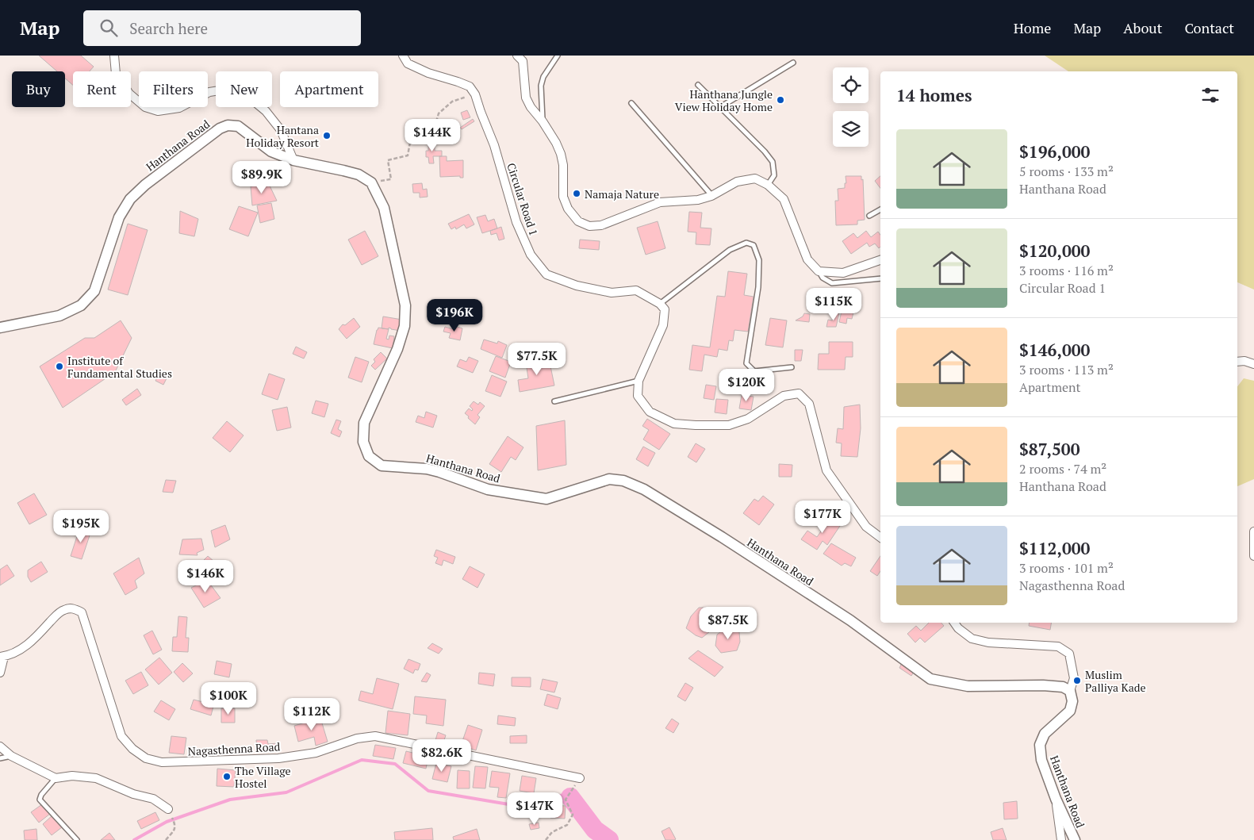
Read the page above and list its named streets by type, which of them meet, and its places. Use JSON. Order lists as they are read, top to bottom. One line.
{"streets":{"street":["Hanthana Road","Circular Road 1","Nagasthenna Road"]},"places":["Hanthana Jungle View Holiday Home","Hantana Holiday Resort","Namaja Nature","Institute of Fundamental Studies","Muslim Palliya Kade","The Village Hostel"],"page":{"header":"Map","search":"Search here","nav":["Home","Map","About","Contact"],"chip":["Buy","Rent","Filters","New","Apartment"],"heading":"14 homes","price":["$144K","$89.9K","$115K","$196K","$77.5K","$120K","$177K","$195K","$146K","$87.5K","$100K","$112K","$82.6K","$147K"],"list":[{"name":"$196,000","note":"5 rooms · 133 m² · Hanthana Road"},{"name":"$120,000","note":"3 rooms · 116 m² · Circular Road 1"},{"name":"$146,000","note":"3 rooms · 113 m² · Apartment"},{"name":"$87,500","note":"2 rooms · 74 m² · Hanthana Road"},{"name":"$112,000","note":"3 rooms · 101 m² · Nagasthenna Road"}]}}
